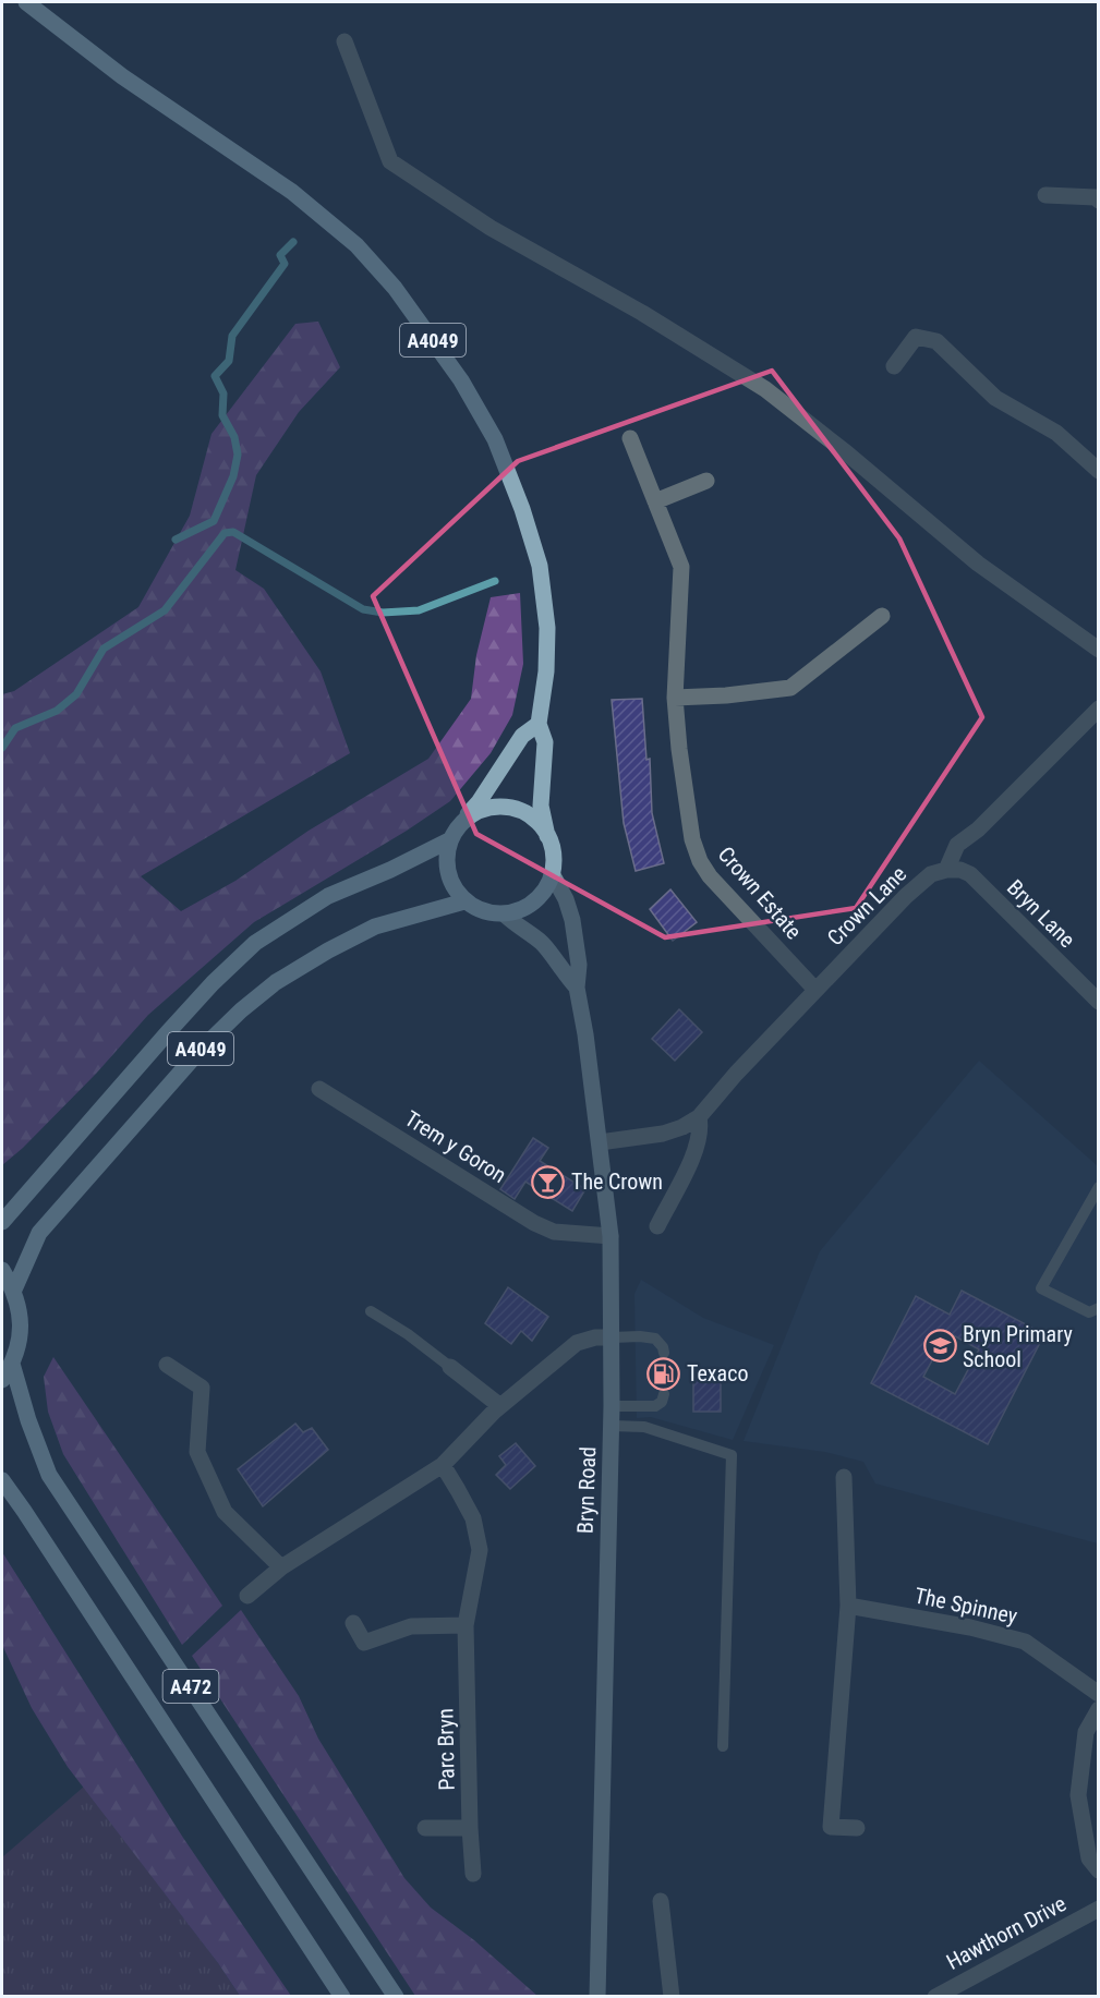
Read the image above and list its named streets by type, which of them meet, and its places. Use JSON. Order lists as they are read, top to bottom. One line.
{"streets":{"main road":["A4049","A472"],"street":["Crown Estate","Crown Lane","Bryn Lane","Trem y Goron","Bryn Road","The Spinney","Parc Bryn","Hawthorn Drive"]},"crossings":[["A4049","Bryn Road"],["Crown Estate","Crown Lane"],["Crown Lane","Bryn Lane"],["Crown Lane","Bryn Road"],["Trem y Goron","Bryn Road"]],"places":{"bar":["The Crown"],"school or university":["Bryn Primary School"],"fuel station":["Texaco"]}}
